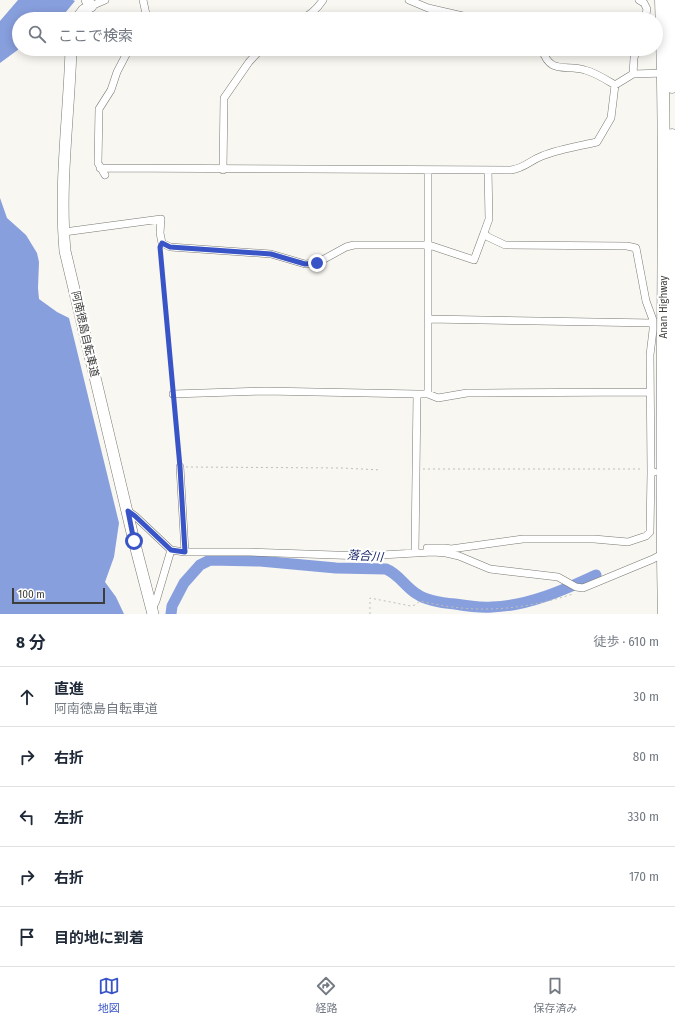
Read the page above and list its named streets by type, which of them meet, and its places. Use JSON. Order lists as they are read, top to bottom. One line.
{"streets":{"highway":["Anan Highway"],"main road":["阿南徳島自転車道"]},"water":["落合川"],"scale_bar":"100 m","page":{"search":"ここで検索","scale":"100 m","heading":["8 分","徒歩 · 610 m"],"list":[["直進","阿南徳島自転車道","30 m"],["右折","80 m"],["左折","330 m"],["右折","170 m"],"目的地に到着"],"nav":["地図","経路","保存済み"]}}
